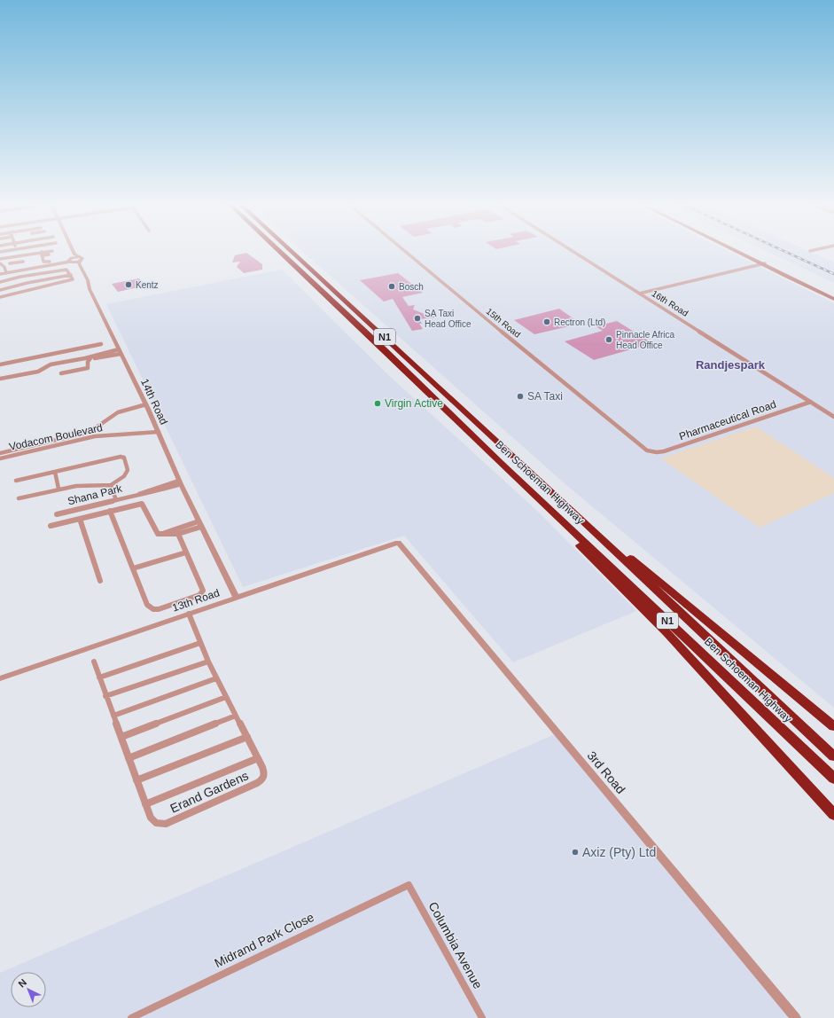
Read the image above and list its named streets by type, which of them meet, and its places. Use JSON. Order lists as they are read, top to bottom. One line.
{"streets":{"highway":["N1","Ben Schoeman Highway"],"street":["16th Road","15th Road","14th Road","Pharmaceutical Road","Vodacom Boulevard","Shana Park","13th Road","3rd Road","Erand Gardens","Midrand Park Close","Columbia Avenue"]},"crossings":[["16th Road","Pharmaceutical Road"],["15th Road","Pharmaceutical Road"],["14th Road","Vodacom Boulevard"],["14th Road","Shana Park"],["14th Road","13th Road"],["13th Road","3rd Road"],["13th Road","Erand Gardens"],["Midrand Park Close","Columbia Avenue"]],"districts":["Randjespark"],"places":["Kentz","Bosch","SA Taxi Head Office","Rectron (Ltd)","Pinnacle Africa Head Office","SA Taxi","Virgin Active","Axiz (Pty) Ltd"],"north":"top left"}
